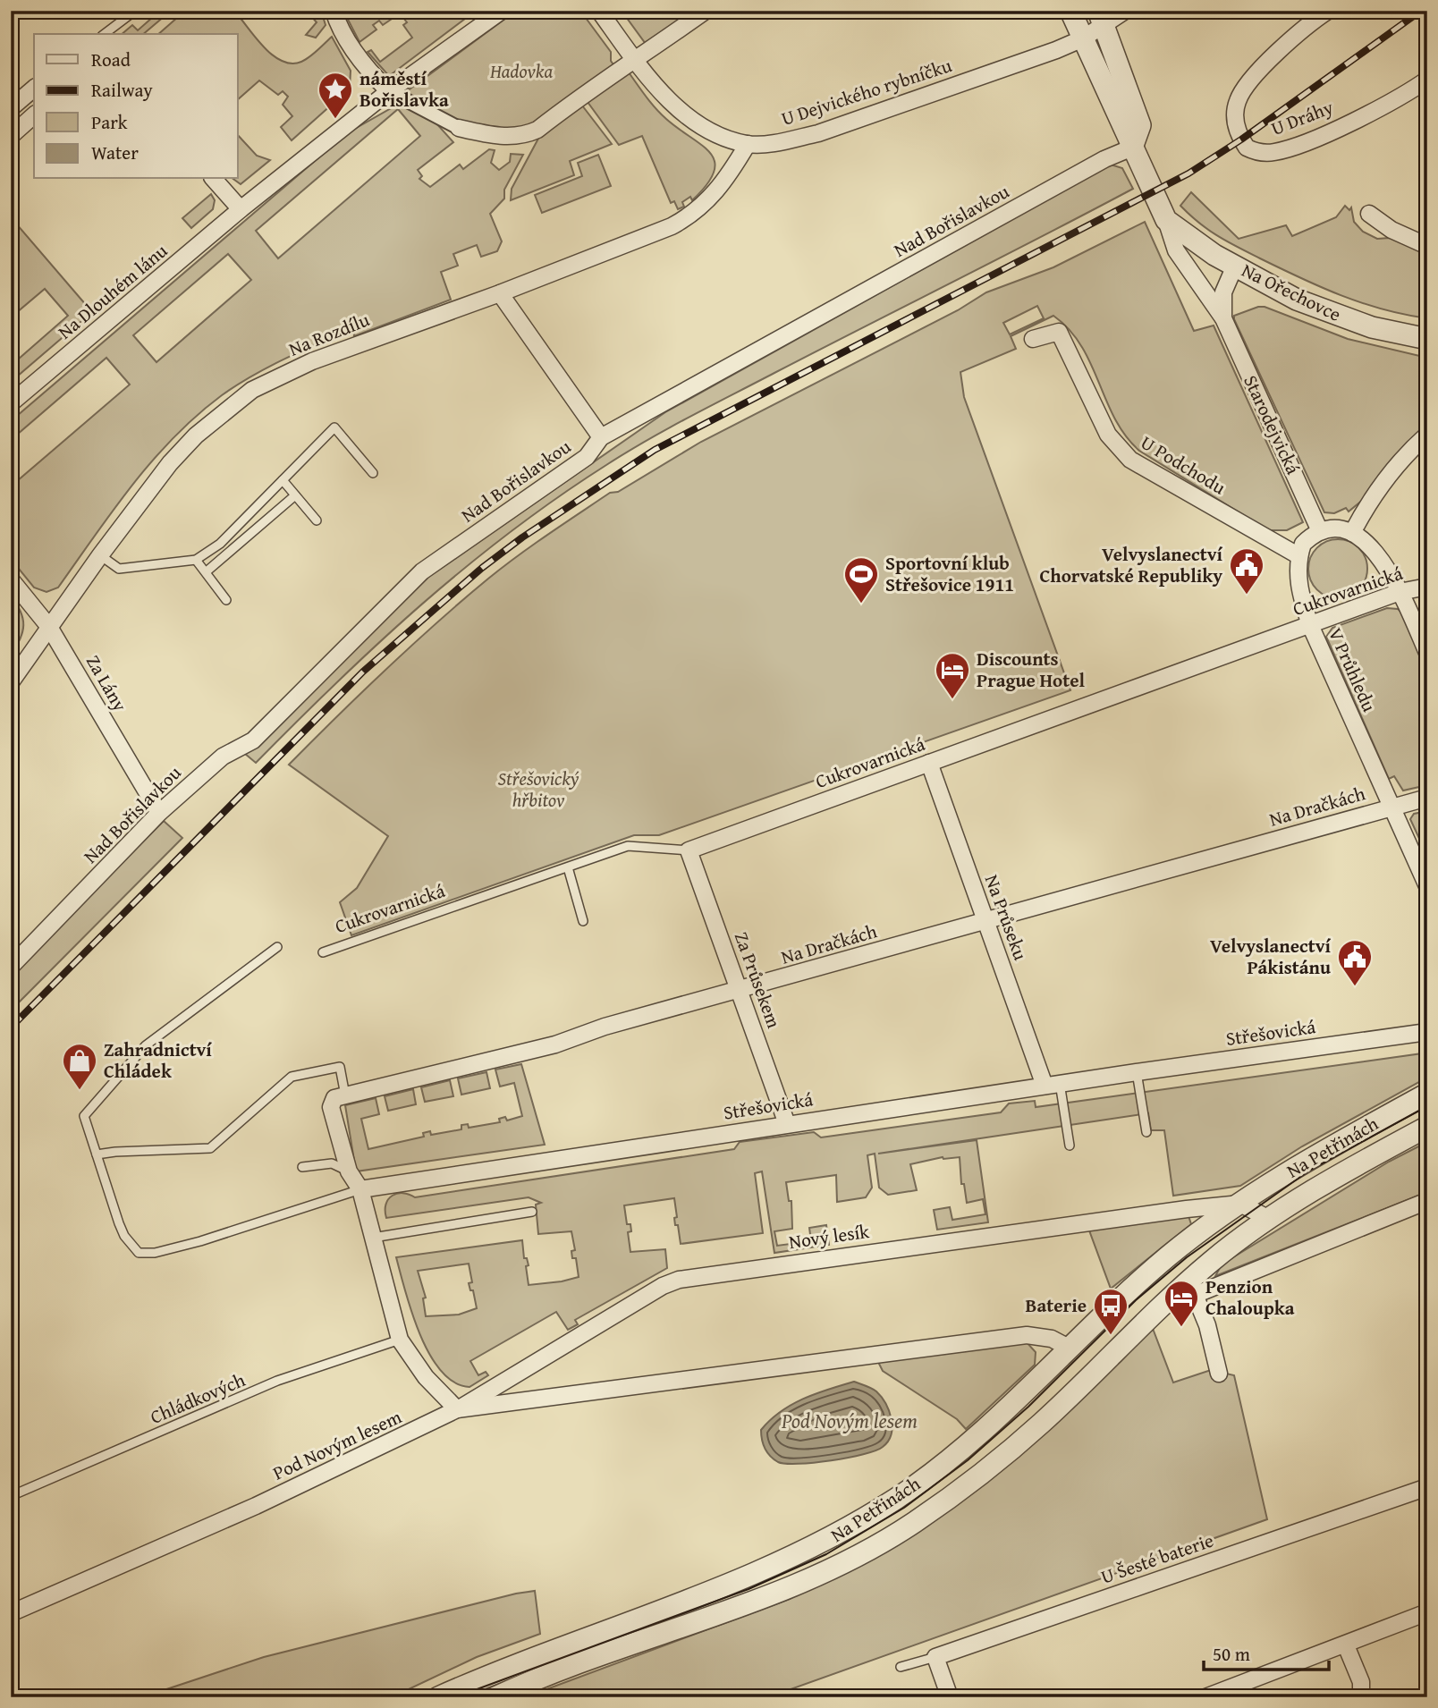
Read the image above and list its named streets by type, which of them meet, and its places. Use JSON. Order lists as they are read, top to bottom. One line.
{"streets":{"street":["U Dejvického rybníčku","U Dráhy","Nad Bořislavkou","Na Dlouhém lánu","Na Ořechovce","Na Rozdílu","Starodejvická","U Podchodu","Cukrovarnická","V Průhledu","Za Lány","Na Dračkách","Na Průseku","Za Průsekem","Střešovická","Na Petřinách","Nový lesík","Pod Novým lesem","U Šesté baterie"],"lane":["Chládkových"]},"crossings":[["U Dejvického rybníčku","Na Rozdílu"],["U Dejvického rybníčku","Starodejvická"],["Nad Bořislavkou","Starodejvická"],["Nad Bořislavkou","Za Lány"],["Na Ořechovce","Starodejvická"],["Na Rozdílu","Za Lány"],["U Podchodu","V Průhledu"],["Cukrovarnická","V Průhledu"],["Cukrovarnická","Na Průseku"],["Cukrovarnická","Za Průsekem"],["V Průhledu","Na Dračkách"],["Na Dračkách","Na Průseku"],["Na Dračkách","Za Průsekem"],["Na Průseku","Střešovická"],["Za Průsekem","Střešovická"],["Na Petřinách","Nový lesík"],["Na Petřinách","Pod Novým lesem"],["Nový lesík","Pod Novým lesem"]],"water":["Pod Novým lesem"],"parks":["Hadovka","Střešovický hřbitov"],"places":{"place":["náměstí Bořislavka"],"public building":["Velvyslanectví Chorvatské Republiky","Velvyslanectví Pákistánu"],"sports":["Sportovní klub Střešovice 1911"],"hotel":["Discounts Prague Hotel","Penzion Chaloupka"],"shop":["Zahradnictví Chládek"],"bus stop":["Baterie"]},"legend":["Road","Railway","Park","Water"],"scale_bar":"50 m"}
